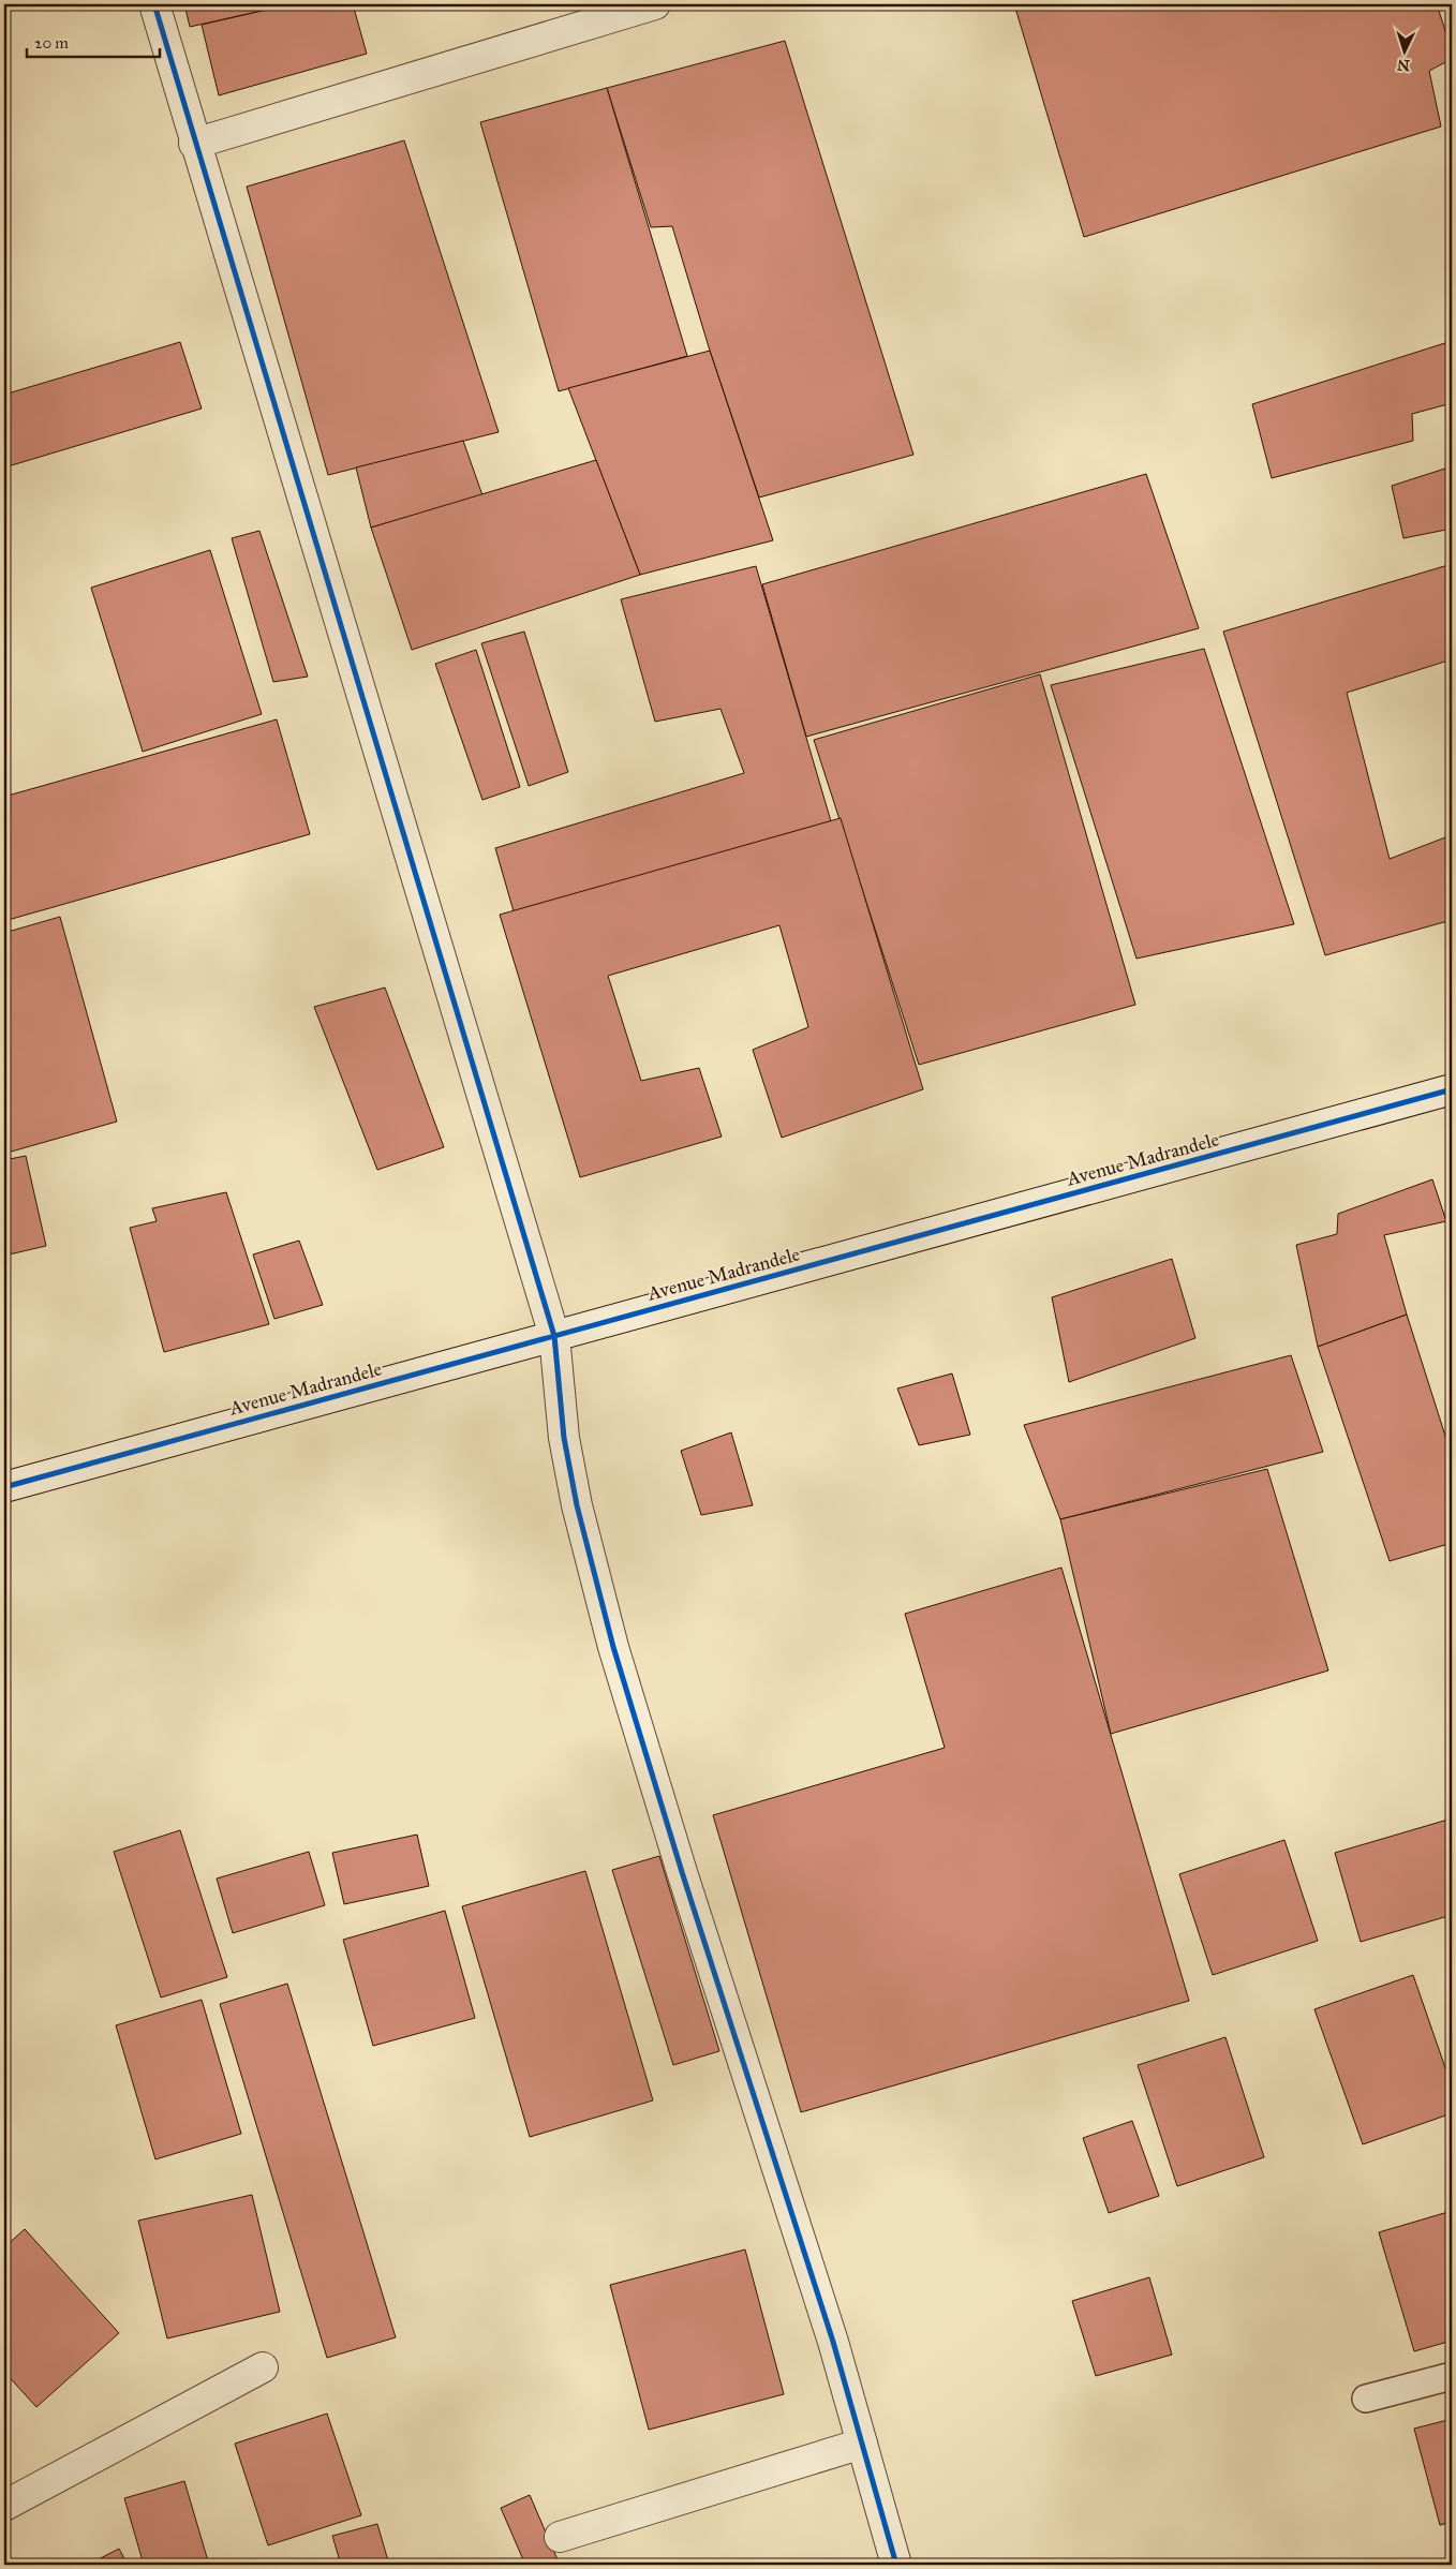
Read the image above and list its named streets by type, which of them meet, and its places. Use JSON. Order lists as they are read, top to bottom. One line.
{"streets":{"street":["Avenue Madrandele"]},"scale_bar":"20 m","north":"bottom"}
